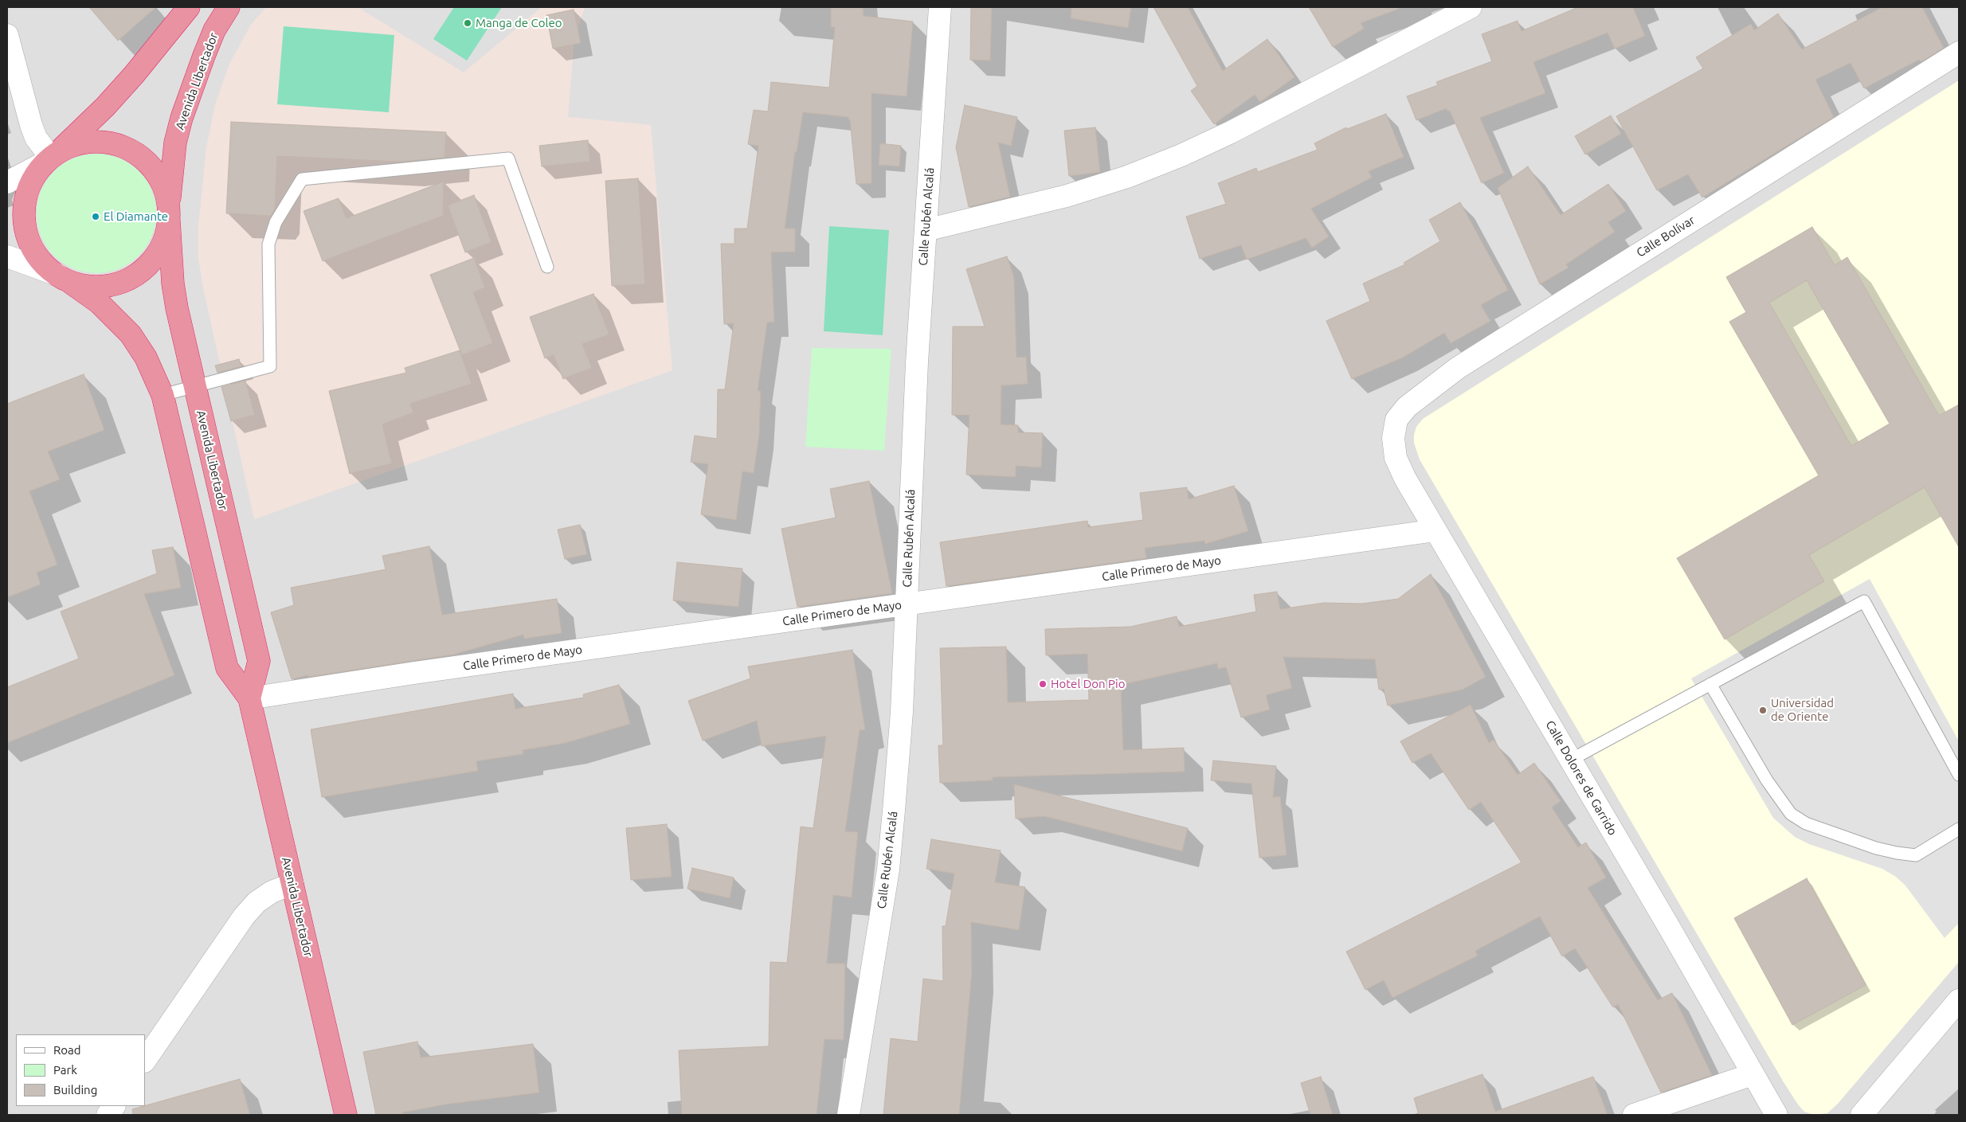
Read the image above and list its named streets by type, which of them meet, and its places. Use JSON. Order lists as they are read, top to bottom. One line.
{"streets":{"highway":["Avenida Libertador"],"street":["Calle Rubén Alcalá","Calle Bolívar","Calle Primero de Mayo","Calle Dolores de Garrido"]},"crossings":[["Avenida Libertador","Calle Primero de Mayo"],["Calle Rubén Alcalá","Calle Primero de Mayo"],["Calle Bolívar","Calle Dolores de Garrido"],["Calle Primero de Mayo","Calle Dolores de Garrido"]],"places":["Manga de Coleo","El Diamante","Hotel Don Pio","Universidad de Oriente"],"legend":["Road","Park","Building"]}
